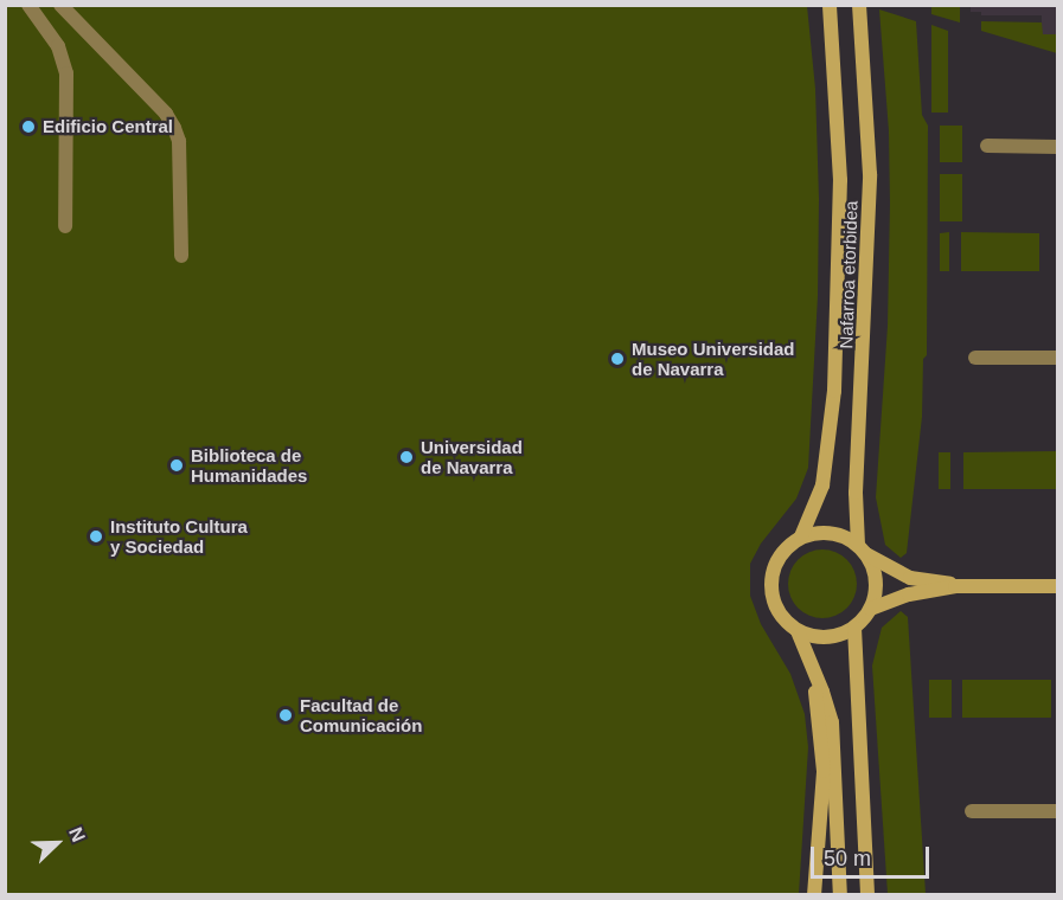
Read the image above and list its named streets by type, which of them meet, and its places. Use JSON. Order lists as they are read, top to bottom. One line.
{"streets":{"main road":["Nafarroa etorbidea"]},"places":["Edificio Central","Museo Universidad de Navarra","Universidad de Navarra","Biblioteca de Humanidades","Instituto Cultura y Sociedad","Facultad de Comunicación"],"scale_bar":"50 m","north":"top right"}
